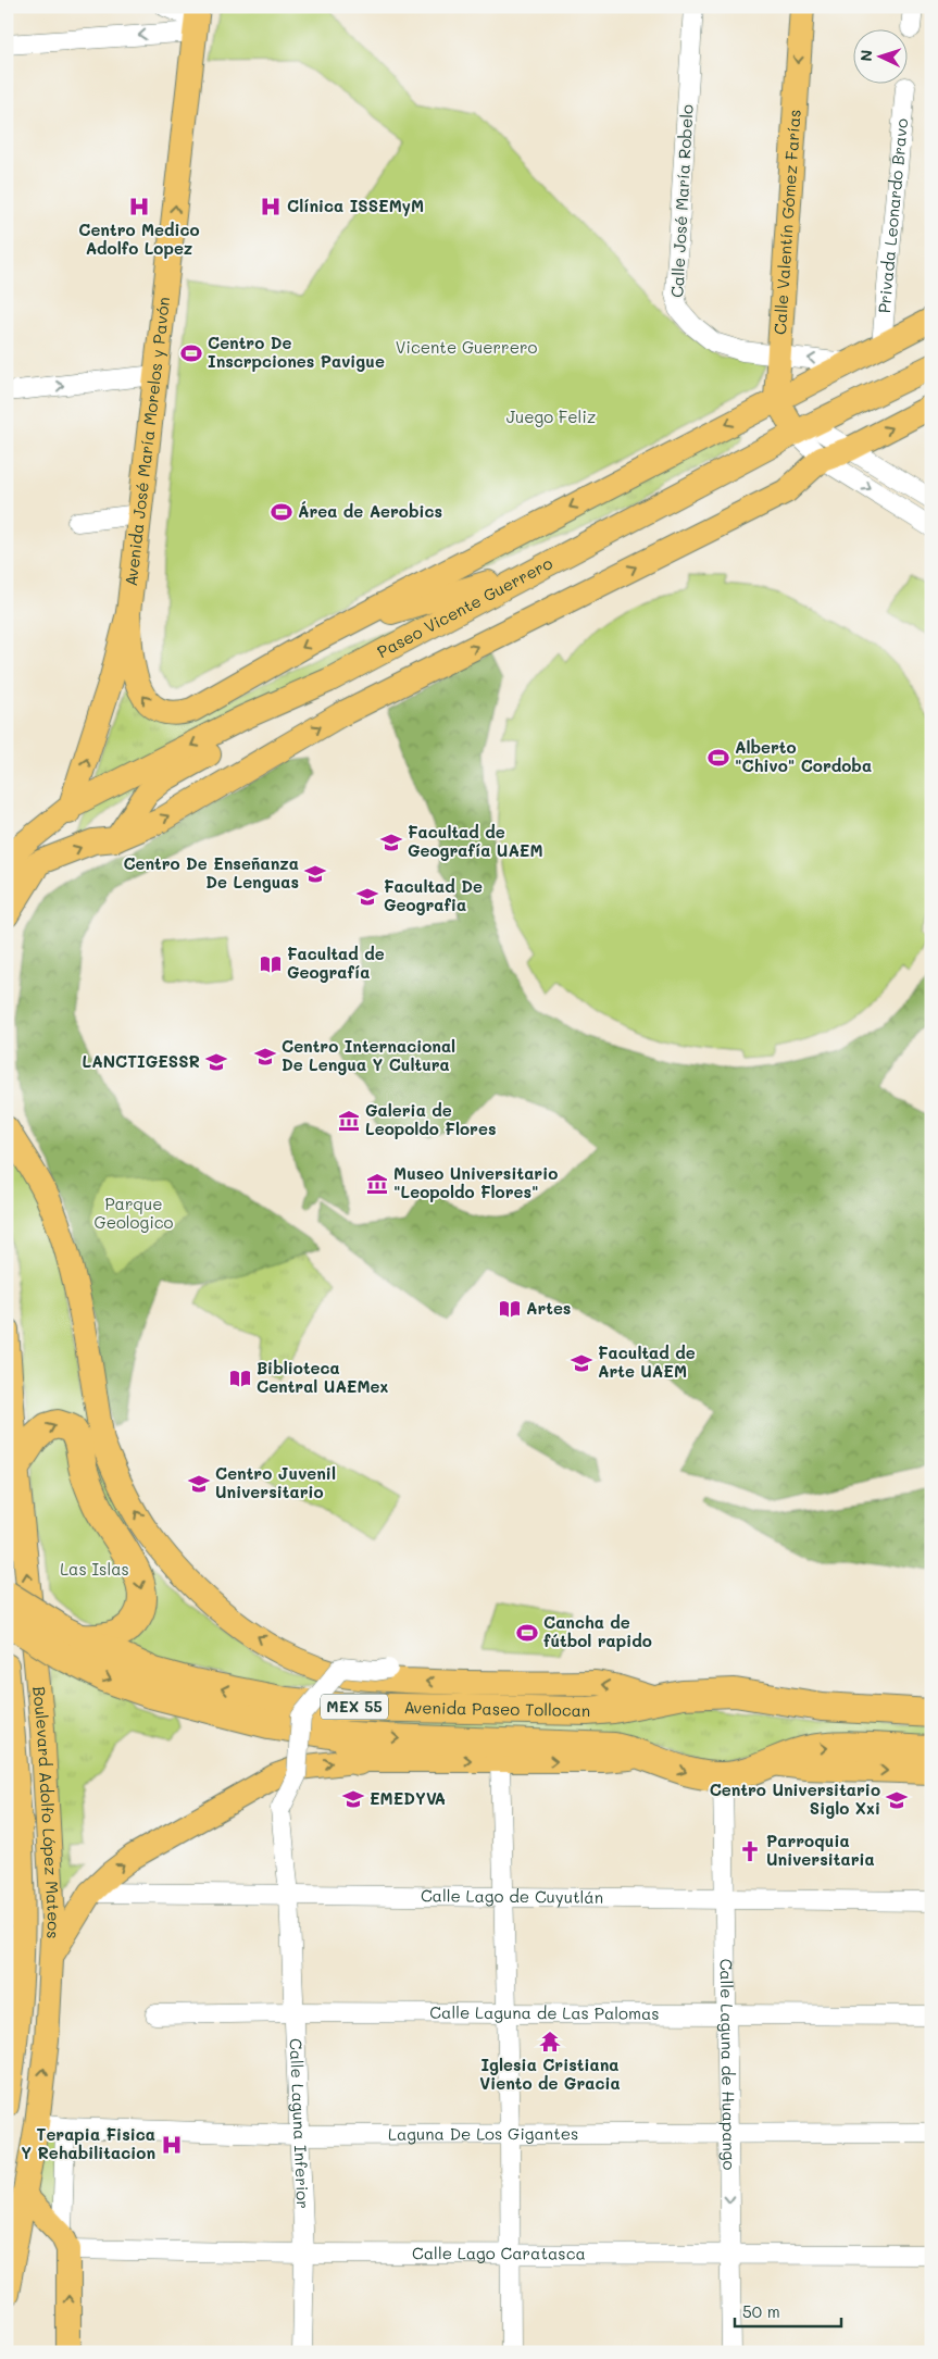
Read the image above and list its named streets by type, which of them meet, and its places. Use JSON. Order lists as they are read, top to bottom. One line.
{"streets":{"highway":["MEX 55","Avenida Paseo Tollocan"],"main road":["Calle Valentín Gómez Farías","Avenida José María Morelos y Pavón","Paseo Vicente Guerrero","Boulevard Adolfo López Mateos"],"street":["Calle José María Robelo","Privada Leonardo Bravo","Calle Lago de Cuyutlán","Calle Laguna de Las Palomas","Calle Laguna de Huapango","Calle Laguna Inferior","Laguna De Los Gigantes","Calle Lago Caratasca"]},"crossings":[["Calle José María Robelo","Calle Valentín Gómez Farías"],["Avenida José María Morelos y Pavón","Paseo Vicente Guerrero"],["Avenida Paseo Tollocan","Calle Laguna de Huapango"],["Boulevard Adolfo López Mateos","Laguna De Los Gigantes"],["Calle Lago de Cuyutlán","Calle Laguna de Huapango"],["Calle Lago de Cuyutlán","Calle Laguna Inferior"],["Calle Laguna de Las Palomas","Calle Laguna de Huapango"],["Calle Laguna de Las Palomas","Calle Laguna Inferior"],["Calle Laguna de Huapango","Laguna De Los Gigantes"],["Calle Laguna de Huapango","Calle Lago Caratasca"],["Calle Laguna Inferior","Laguna De Los Gigantes"],["Calle Laguna Inferior","Calle Lago Caratasca"]],"one_way":["Calle Valentín Gómez Farías","Avenida José María Morelos y Pavón"],"parks":["Vicente Guerrero","Juego Feliz","Parque Geologico","Las Islas"],"places":{"hospital":["Centro Medico Adolfo Lopez","Clínica ISSEMyM","Terapia Fisica Y Rehabilitacion"],"sports":["Centro De Inscrpciones Pavigue","Área de Aerobics","Alberto \"Chivo\" Cordoba","Cancha de fútbol rapido"],"school or university":["Facultad de Geografía UAEM","Centro De Enseñanza De Lenguas","Facultad De Geografia","Centro Internacional De Lengua Y Cultura","LANCTIGESSR","Facultad de Arte UAEM","Centro Juvenil Universitario","EMEDYVA","Centro Universitario Siglo Xxi"],"library":["Facultad de Geografía","Artes","Biblioteca Central UAEMex"],"museum":["Galeria de Leopoldo Flores","Museo Universitario \"Leopoldo Flores\""],"church":["Parroquia Universitaria"],"temple":["Iglesia Cristiana Viento de Gracia"]},"scale_bar":"50 m","north":"left"}
